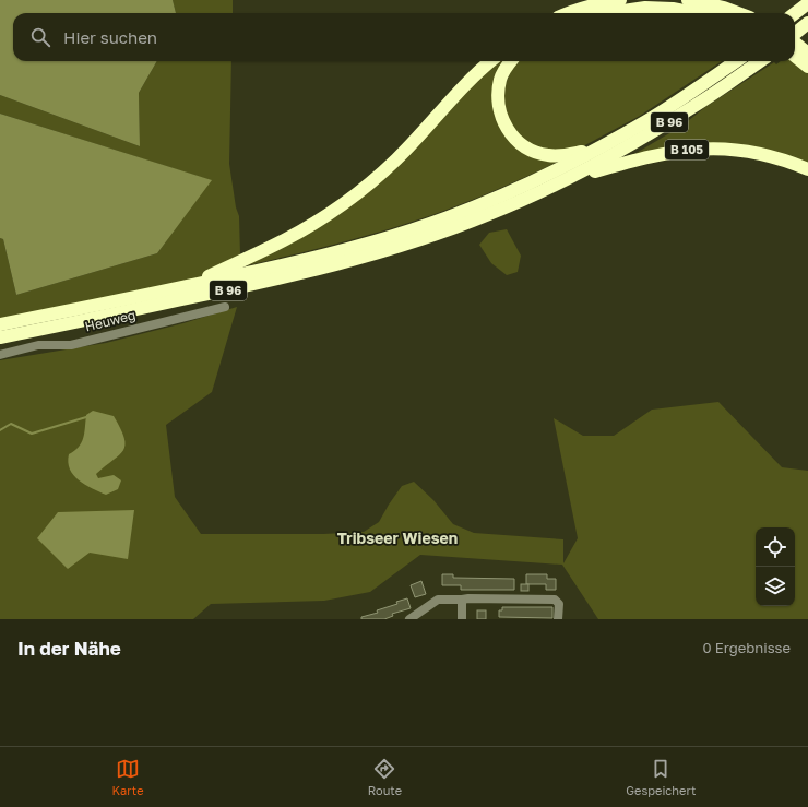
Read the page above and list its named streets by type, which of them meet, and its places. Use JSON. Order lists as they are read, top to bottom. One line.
{"streets":{"highway":["B 96","B 105"],"street":["Heuweg"]},"crossings":[["B 96","B 105"]],"districts":["Tribseer Wiesen"],"page":{"search":"Hier suchen","heading":["In der Nähe","0 Ergebnisse"],"nav":["Karte","Route","Gespeichert"]}}
